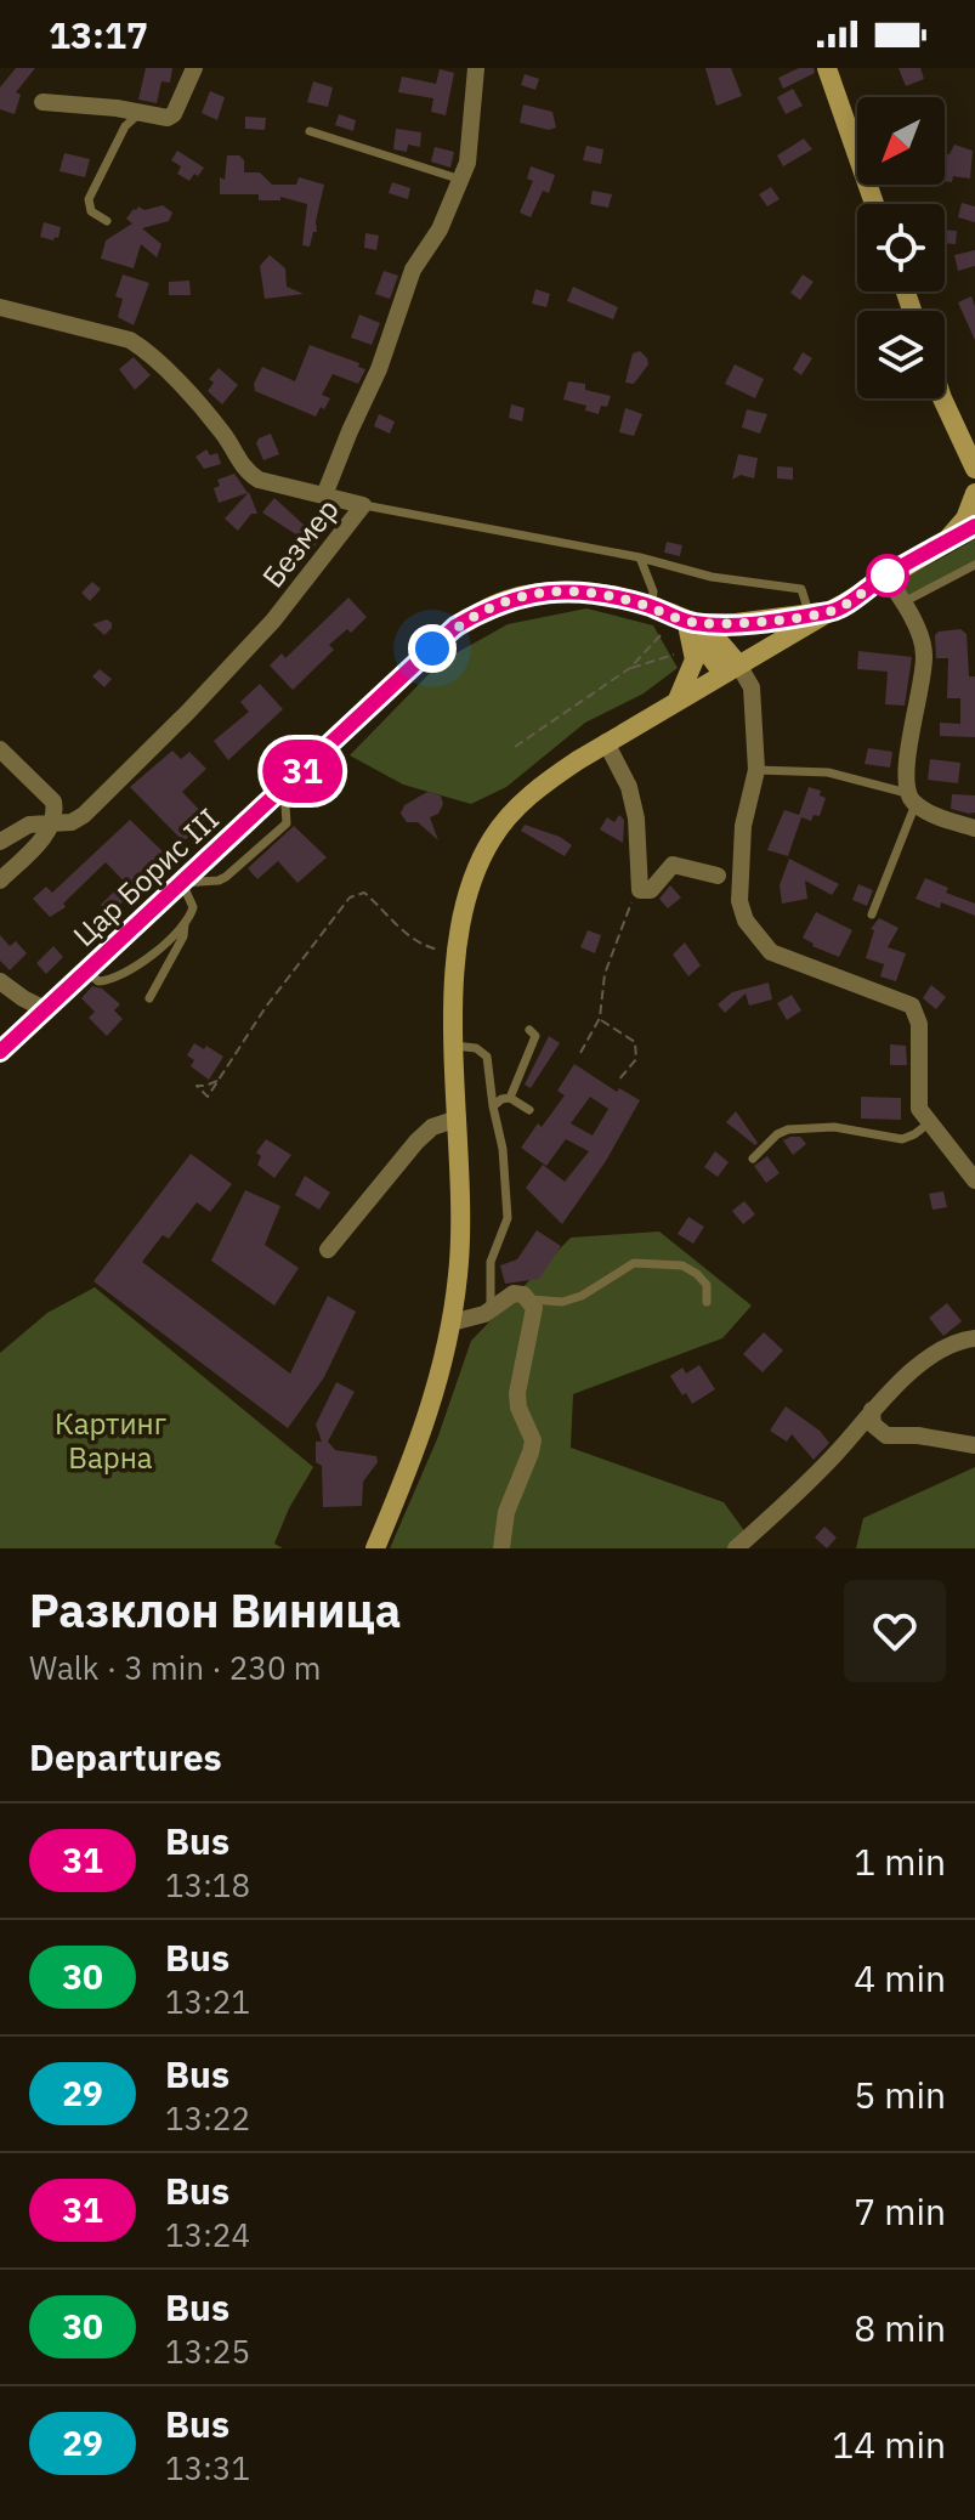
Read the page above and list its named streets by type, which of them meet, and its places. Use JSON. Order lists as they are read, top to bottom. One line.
{"streets":{"street":["Безмер","Цар Борис III"]},"parks":["Картинг Варна"],"lines":["bus line 31"],"north":"bottom left","page":{"status":"13:17","on_map":"31","heading":[["Разклон Виница","Walk · 3 min · 230 m"],"Departures"],"list":[{"mark":"31","name":"Bus","note":"13:18","value":"1 min"},{"mark":"30","name":"Bus","note":"13:21","value":"4 min"},{"mark":"29","name":"Bus","note":"13:22","value":"5 min"},{"mark":"31","name":"Bus","note":"13:24","value":"7 min"},{"mark":"30","name":"Bus","note":"13:25","value":"8 min"},{"mark":"29","name":"Bus","note":"13:31","value":"14 min"}]}}
